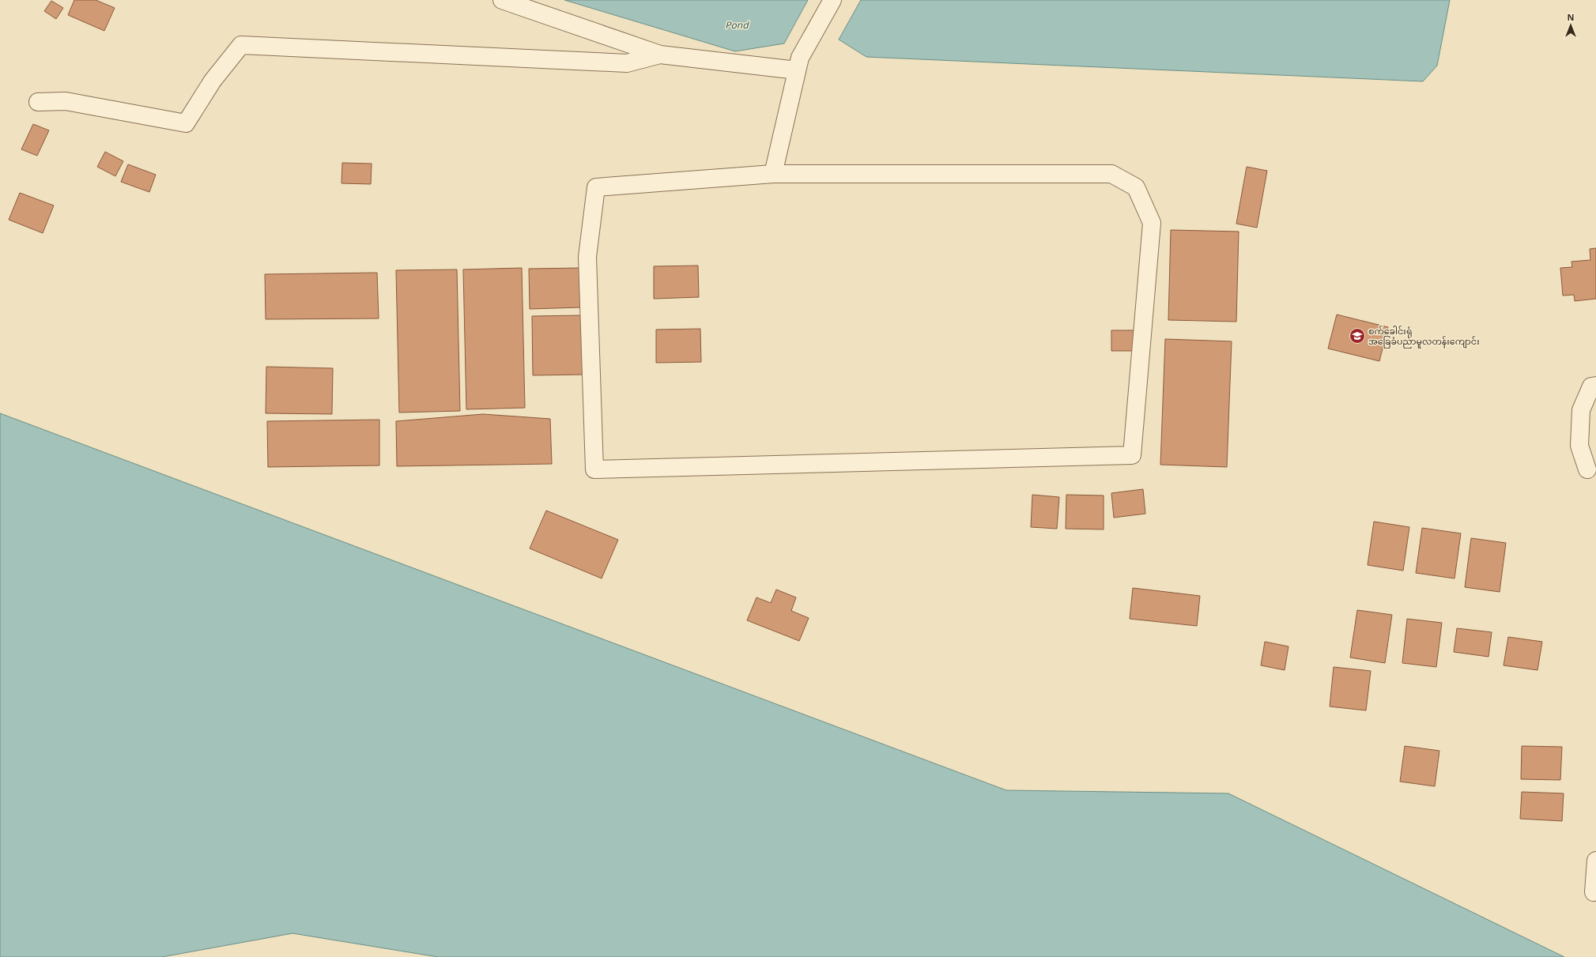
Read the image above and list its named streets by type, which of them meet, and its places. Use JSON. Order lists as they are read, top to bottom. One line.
{"water":["Pond"],"places":{"school or university":["စက်ခေါင်းရုံ အခြေခံပညာမူလတန်းကျောင်း"]},"north":"top"}
